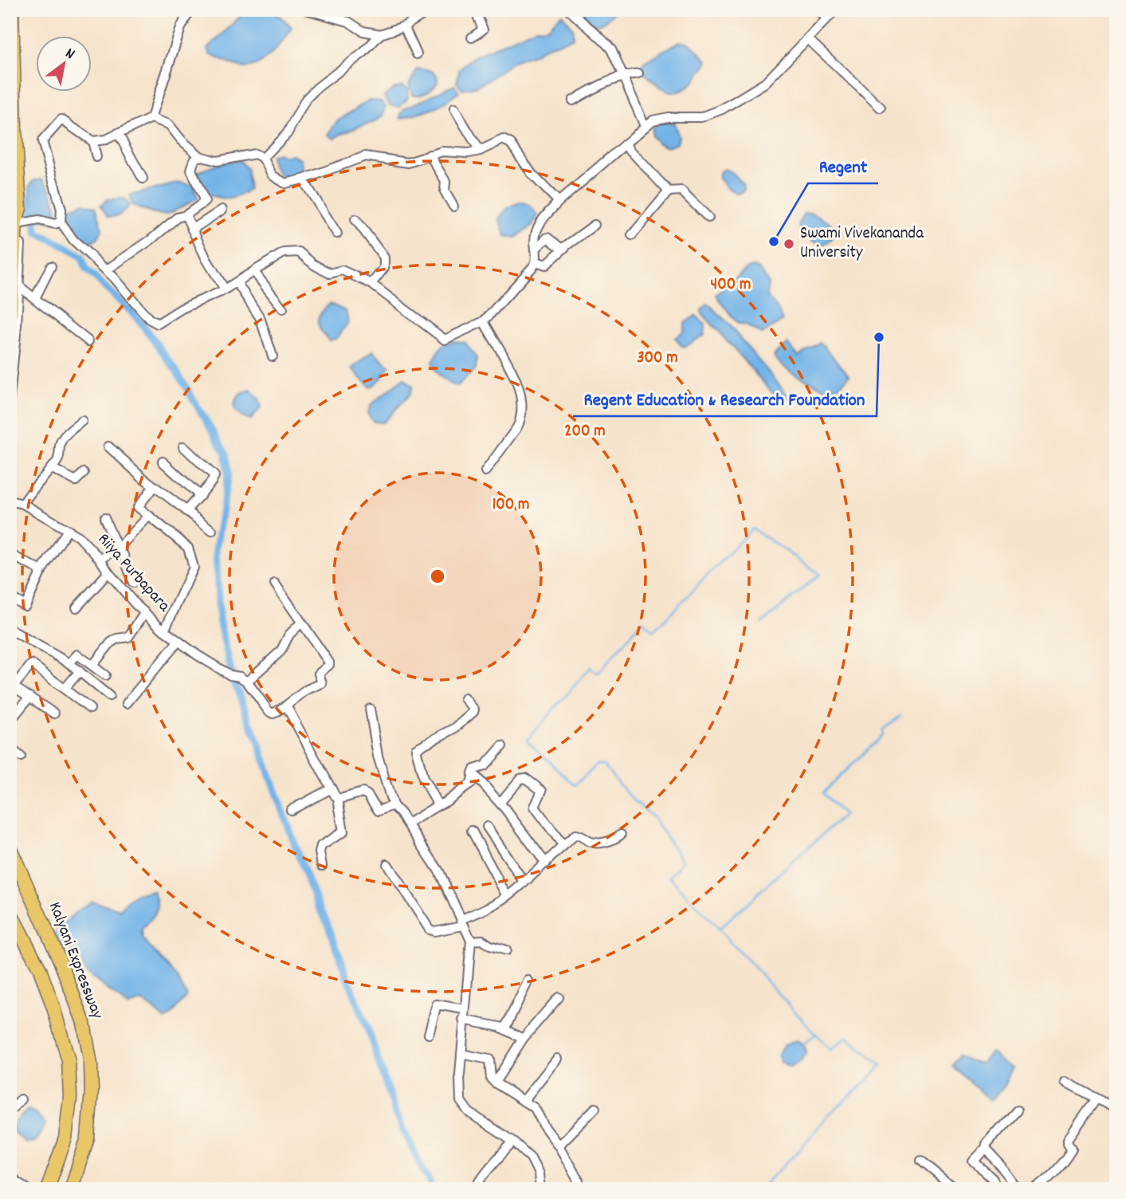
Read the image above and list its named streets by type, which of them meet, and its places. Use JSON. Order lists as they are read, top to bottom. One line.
{"streets":{"highway":["Kalyani Expressway"],"street":["Riiya Purbapara"]},"places":["Regent","Swami Vivekananda University","Regent Education & Research Foundation"],"north":"top right","rings":["400 m","300 m","200 m","100 m"]}
